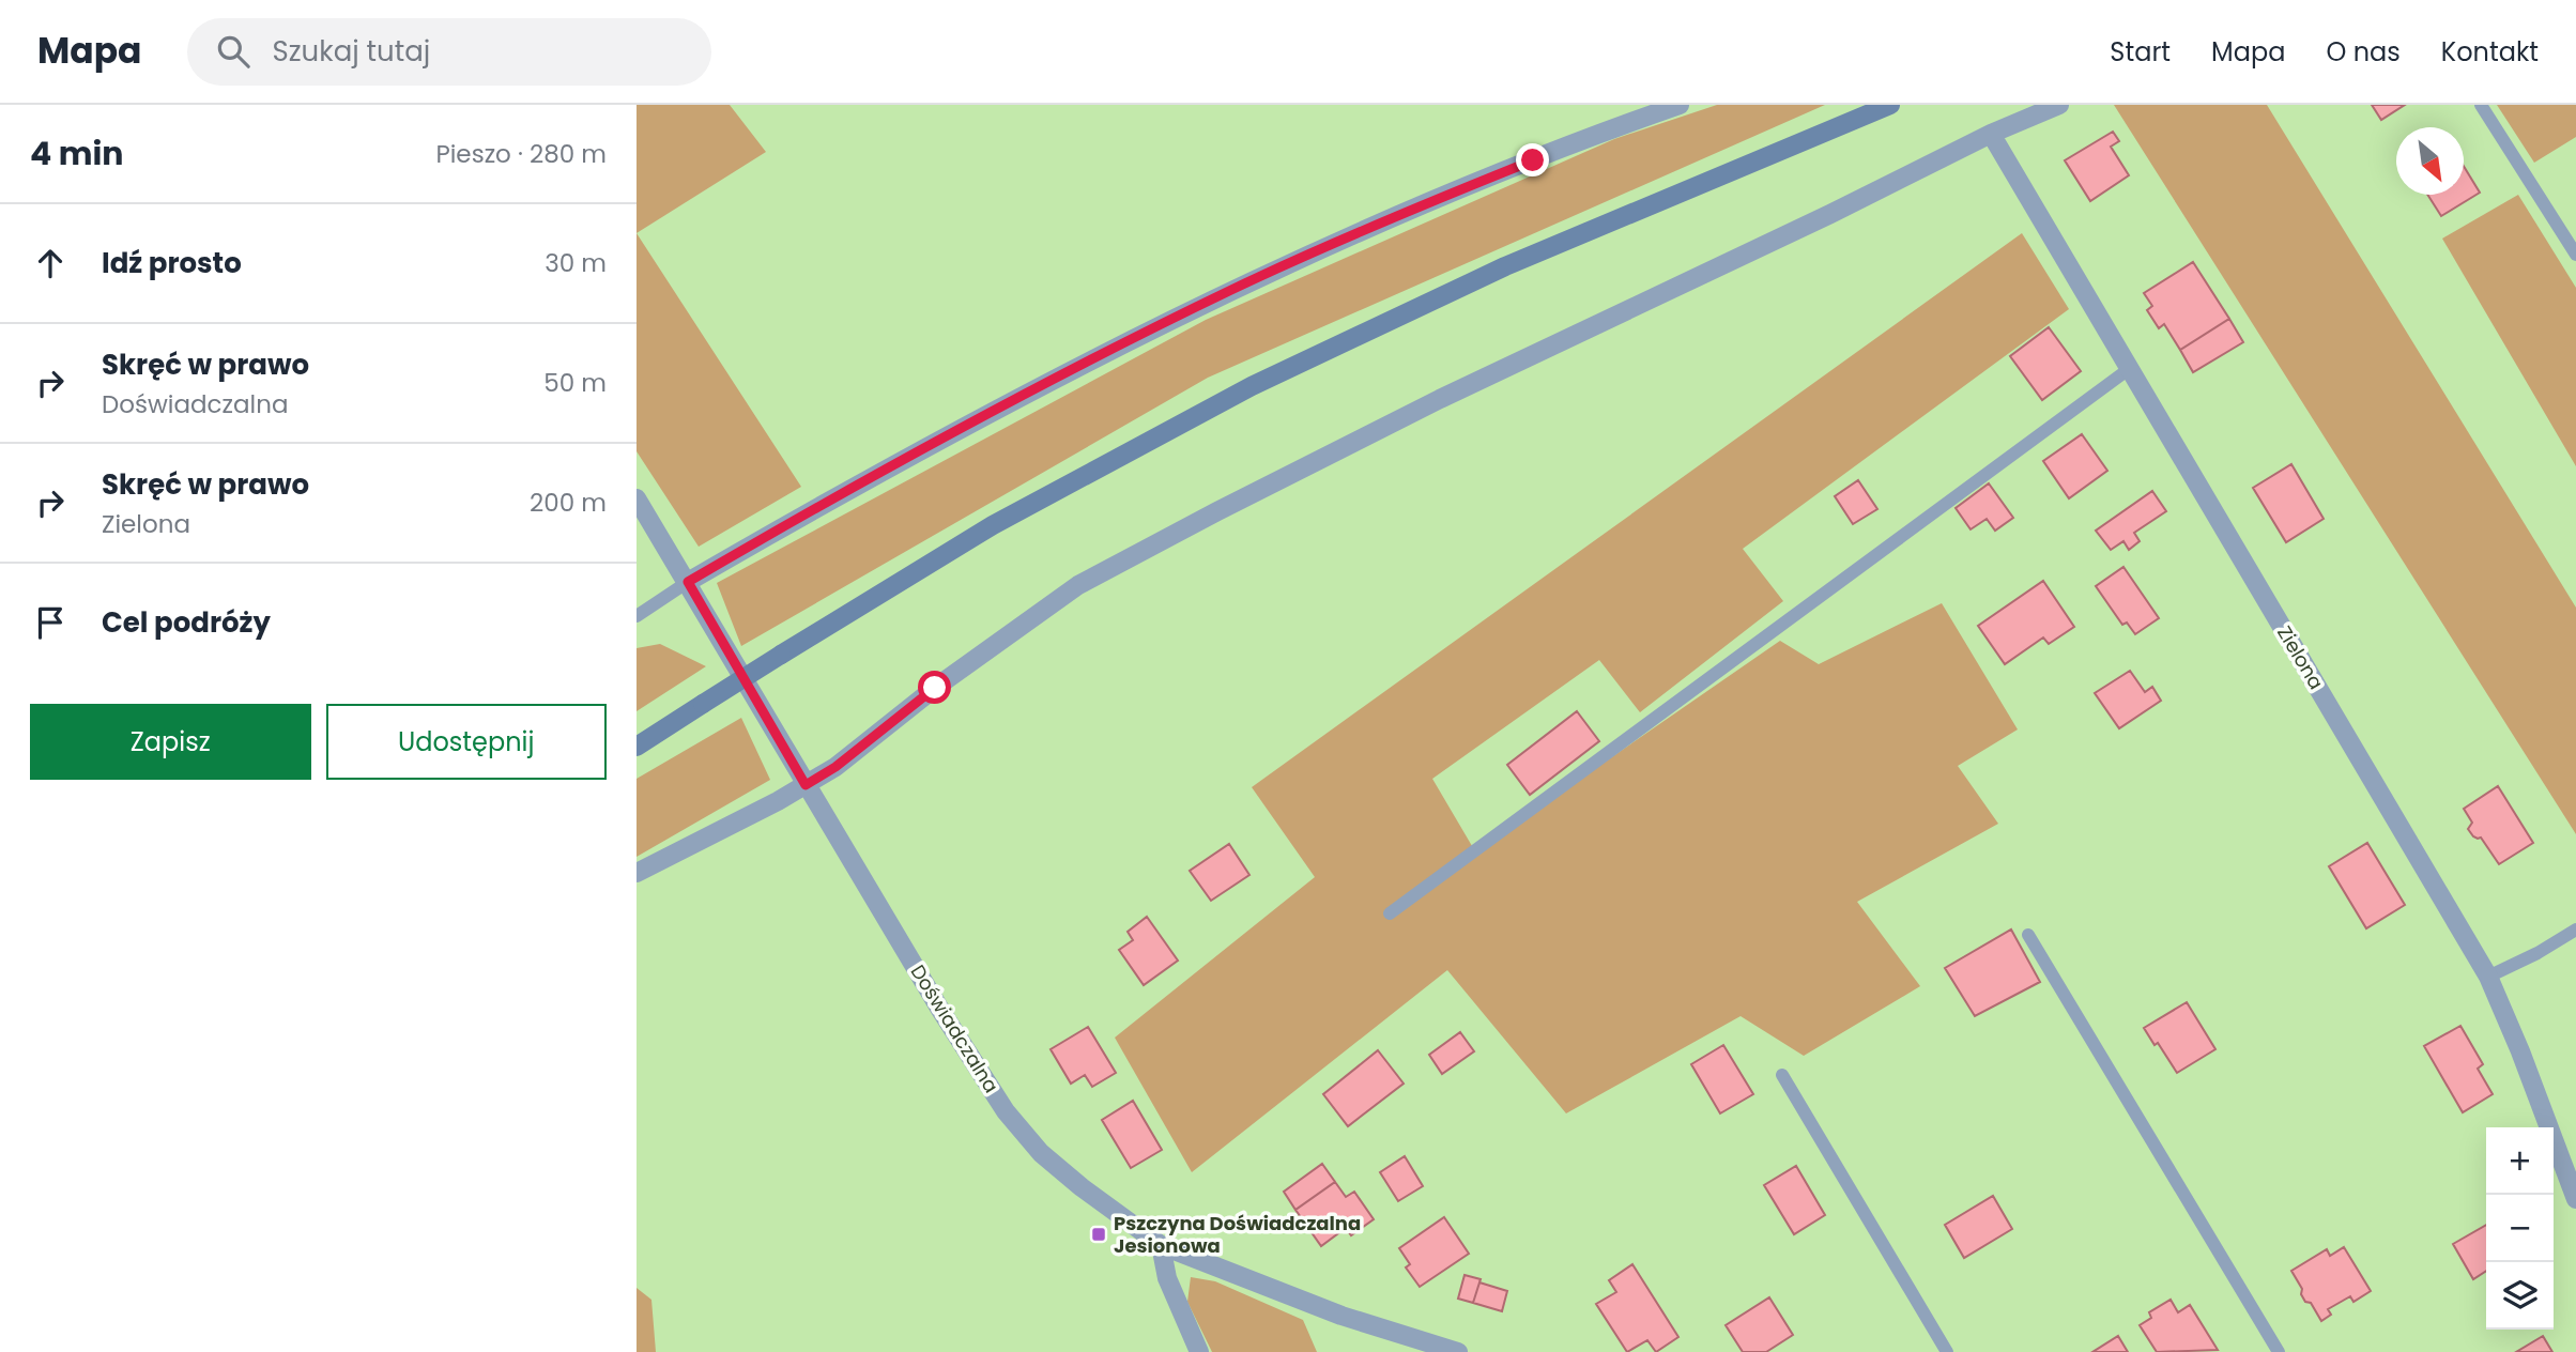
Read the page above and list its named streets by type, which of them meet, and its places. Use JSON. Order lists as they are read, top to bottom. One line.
{"streets":{"street":["Zielona","Doświadczalna"]},"places":{"transit":["Pszczyna Doświadczalna Jesionowa"]},"north":"bottom right","page":{"header":"Mapa","search":"Szukaj tutaj","nav":["Start","Mapa","O nas","Kontakt"],"heading":["4 min","Pieszo · 280 m"],"list":[["Idź prosto","30 m"],["Skręć w prawo","Doświadczalna","50 m"],["Skręć w prawo","Zielona","200 m"],"Cel podróży"],"buttons":["Zapisz","Udostępnij"],"map_buttons":["+","−"]}}
